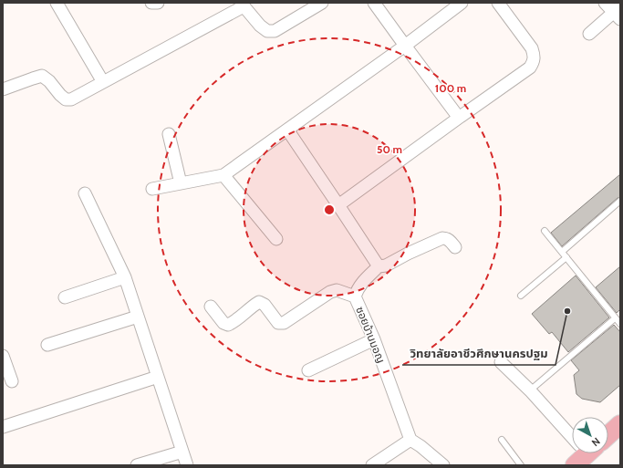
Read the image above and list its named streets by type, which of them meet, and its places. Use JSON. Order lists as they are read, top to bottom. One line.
{"streets":{"street":["ซอยบ้านมอญ"]},"places":["วิทยาลัยอาชีวศึกษานครปฐม"],"north":"bottom right","rings":["100 m","50 m"]}
